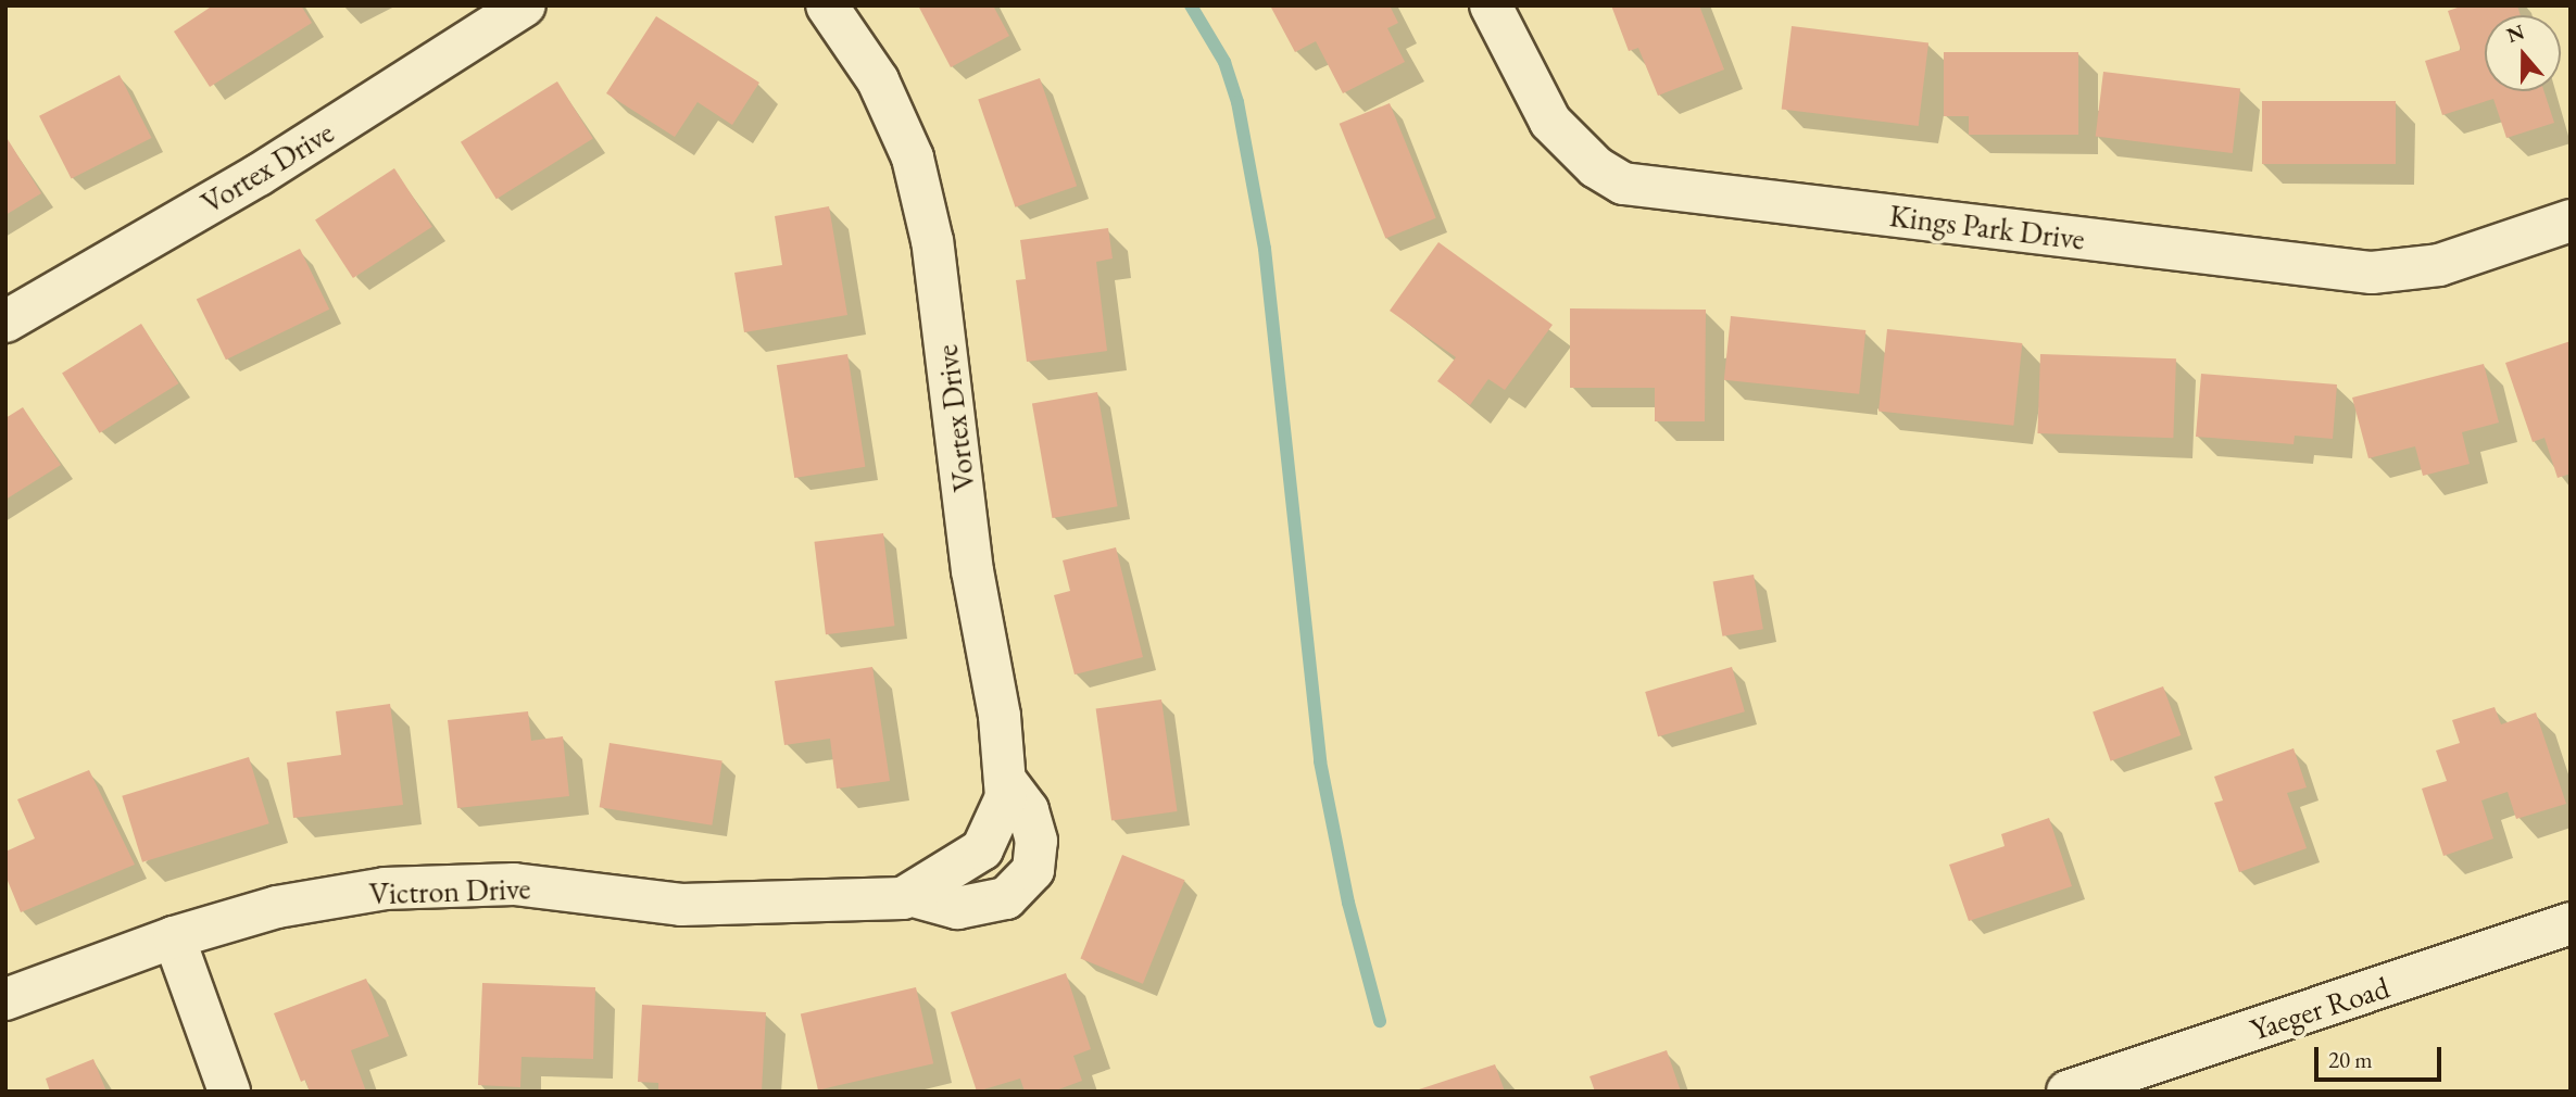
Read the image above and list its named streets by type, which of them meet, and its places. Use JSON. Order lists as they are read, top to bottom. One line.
{"streets":{"street":["Vortex Drive","Kings Park Drive","Victron Drive","Yaeger Road"]},"crossings":[["Vortex Drive","Victron Drive"]],"scale_bar":"20 m","north":"top"}
